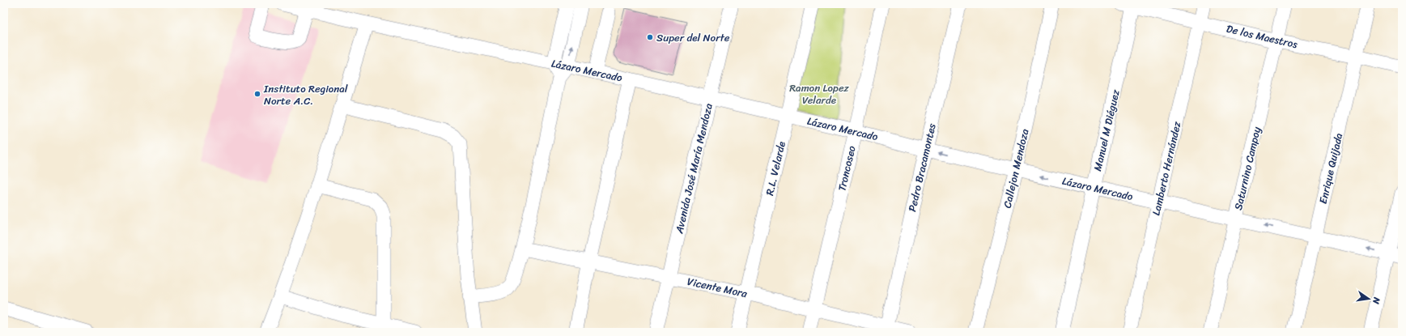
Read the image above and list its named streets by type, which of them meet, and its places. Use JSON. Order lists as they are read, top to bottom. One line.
{"streets":{"street":["De los Maestros","Lázaro Mercado","Manuel M Diéguez","Pedro Bracamontes","Avenida José María Mendoza","R.L. Velarde","Troncoseo","Callejon Mendoza","Lamberto Hernández","Saturnino Campoy","Enrique Quijada","Vicente Mora"]},"crossings":[["De los Maestros","Manuel M Diéguez"],["De los Maestros","Lamberto Hernández"],["De los Maestros","Saturnino Campoy"],["De los Maestros","Enrique Quijada"],["Lázaro Mercado","Manuel M Diéguez"],["Lázaro Mercado","Pedro Bracamontes"],["Lázaro Mercado","Avenida José María Mendoza"],["Lázaro Mercado","R.L. Velarde"],["Lázaro Mercado","Troncoseo"],["Lázaro Mercado","Callejon Mendoza"],["Lázaro Mercado","Lamberto Hernández"],["Lázaro Mercado","Saturnino Campoy"],["Lázaro Mercado","Enrique Quijada"],["Pedro Bracamontes","Vicente Mora"],["Avenida José María Mendoza","Vicente Mora"],["R.L. Velarde","Vicente Mora"],["Troncoseo","Vicente Mora"]],"parks":["Ramon Lopez Velarde"],"places":["Super del Norte","Instituto Regional Norte A.C."],"north":"right"}
